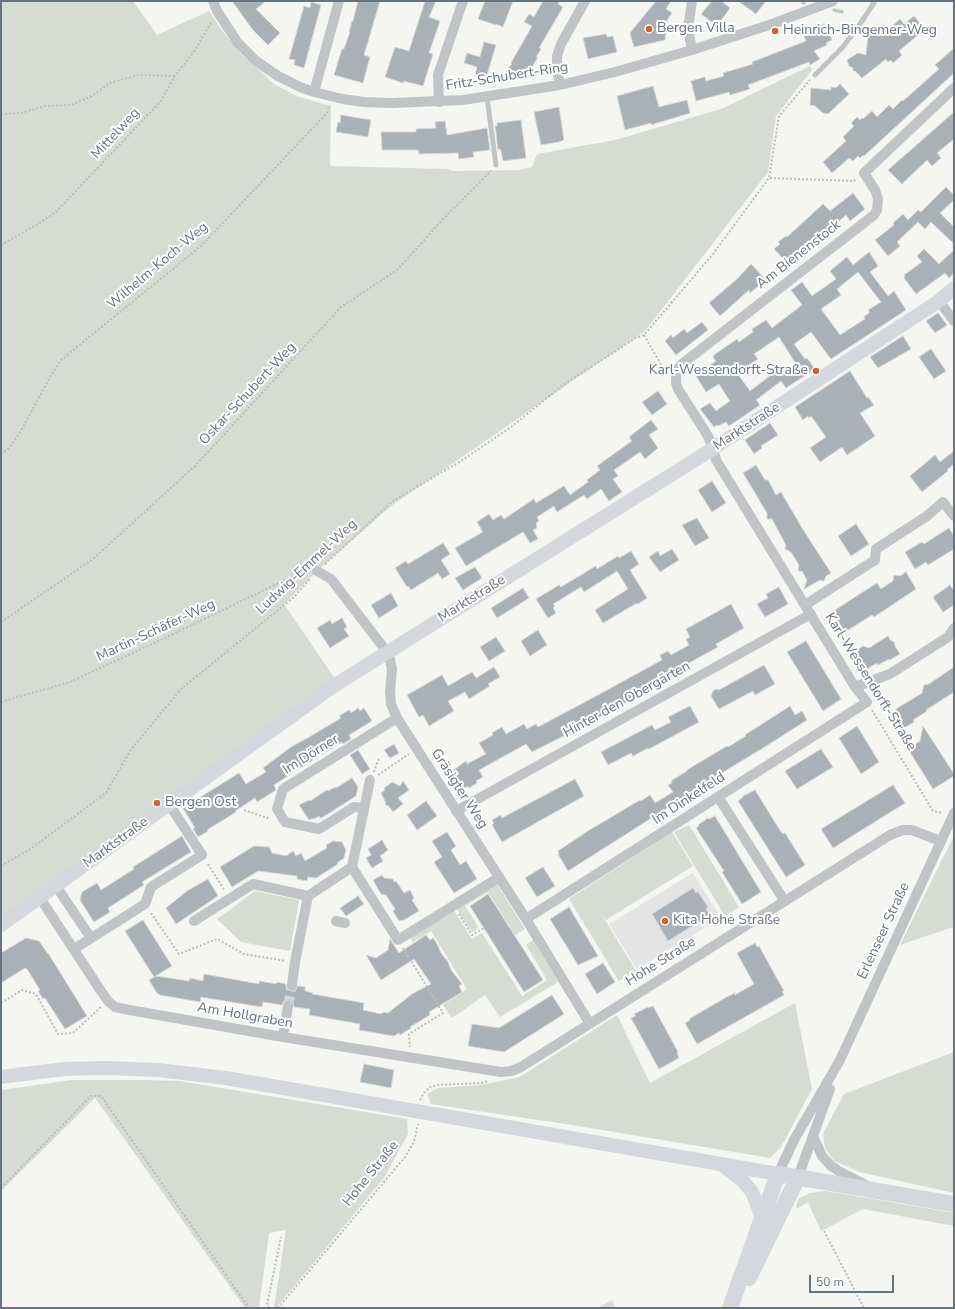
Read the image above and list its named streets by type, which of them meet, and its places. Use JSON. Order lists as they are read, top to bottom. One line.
{"streets":{"street":["Fritz-Schubert-Ring","Am Bienenstock","Marktstraße","Karl-Wessendorft-Straße","Hinter den Obergärten","Im Dörner","Gräsigter Weg","Im Dinkelfeld","Erlenseer Straße","Hohe Straße","Am Hollgraben"],"path":["Mittelweg","Wilhelm-Koch-Weg","Oskar-Schubert-Weg","Ludwig-Emmel-Weg","Martin-Schäfer-Weg"]},"crossings":[["Fritz-Schubert-Ring","Mittelweg"],["Fritz-Schubert-Ring","Wilhelm-Koch-Weg"],["Marktstraße","Karl-Wessendorft-Straße"],["Marktstraße","Gräsigter Weg"],["Ludwig-Emmel-Weg","Martin-Schäfer-Weg"],["Ludwig-Emmel-Weg","Gräsigter Weg"],["Martin-Schäfer-Weg","Gräsigter Weg"],["Karl-Wessendorft-Straße","Hinter den Obergärten"],["Karl-Wessendorft-Straße","Im Dinkelfeld"],["Karl-Wessendorft-Straße","Erlenseer Straße"],["Hinter den Obergärten","Gräsigter Weg"],["Im Dörner","Gräsigter Weg"],["Gräsigter Weg","Im Dinkelfeld"],["Gräsigter Weg","Hohe Straße"],["Erlenseer Straße","Hohe Straße"],["Hohe Straße","Am Hollgraben"]],"places":["Bergen Villa","Heinrich-Bingemer-Weg","Karl-Wessendorft-Straße","Bergen Ost","Kita Hohe Straße"],"scale_bar":"50 m"}
